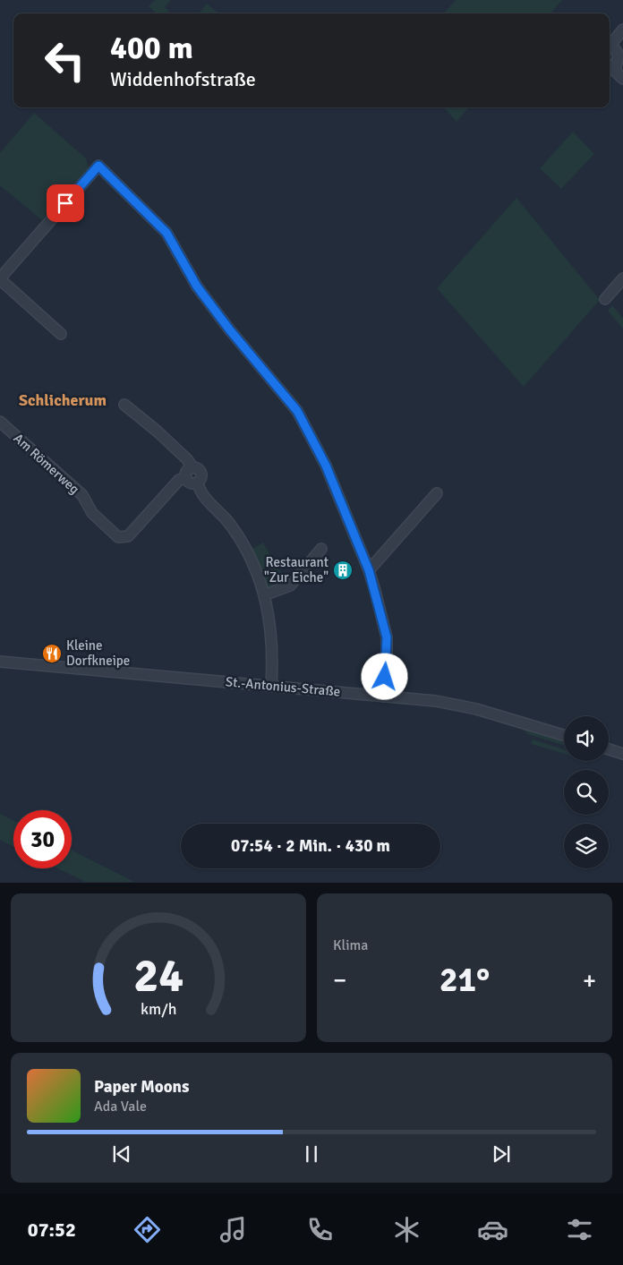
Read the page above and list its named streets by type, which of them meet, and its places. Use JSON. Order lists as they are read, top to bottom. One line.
{"streets":{"street":["Am Römerweg","St.-Antonius-Straße"]},"districts":["Schlicherum"],"places":{"building":["Restaurant \"Zur Eiche\""],"restaurant":["Kleine Dorfkneipe"]},"page":{"turn":["400 m","Widdenhofstraße"],"limit":"30","trip":"07:54 · 2 Min. · 430 m","tile":"Klima","heat":["−","21°","+"],"song":["Paper Moons","Ada Vale"],"tabs":"07:52","gauge":["24","km/h"]}}
